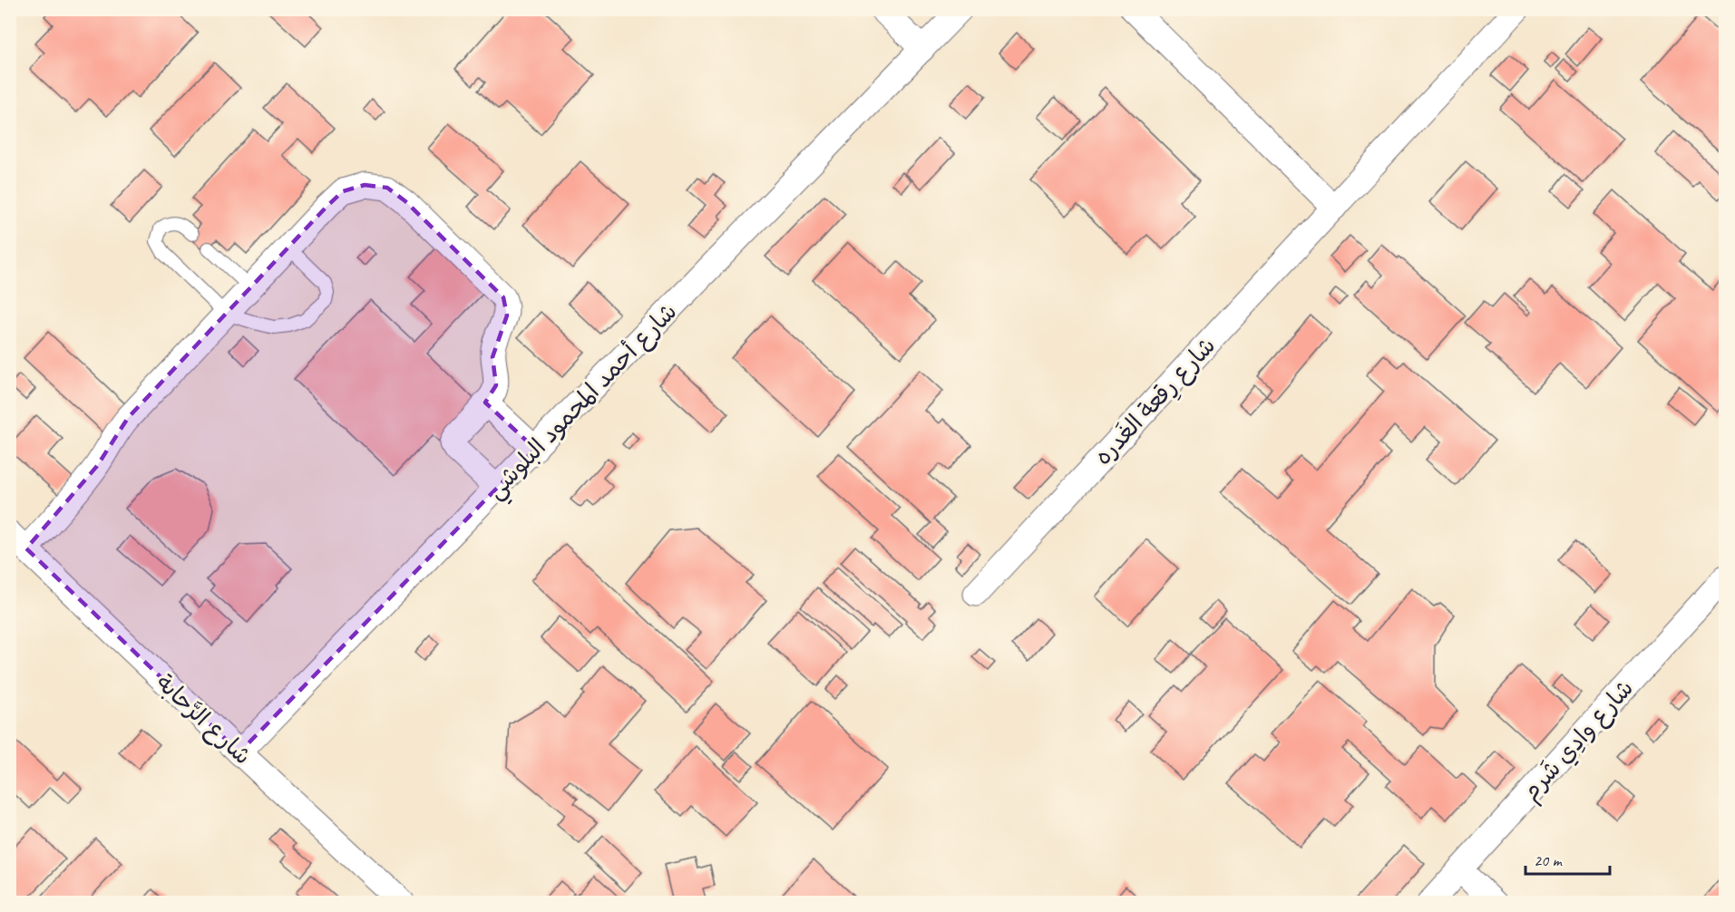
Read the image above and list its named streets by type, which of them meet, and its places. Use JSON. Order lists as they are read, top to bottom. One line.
{"streets":{"street":["شارع أحمد المحمود البلوشي","شارع رِقعة الغَدره","شارع الرَّحابة","شارع وادِي شَرم"]},"crossings":[["شارع أحمد المحمود البلوشي","شارع الرَّحابة"]],"scale_bar":"20 m"}
